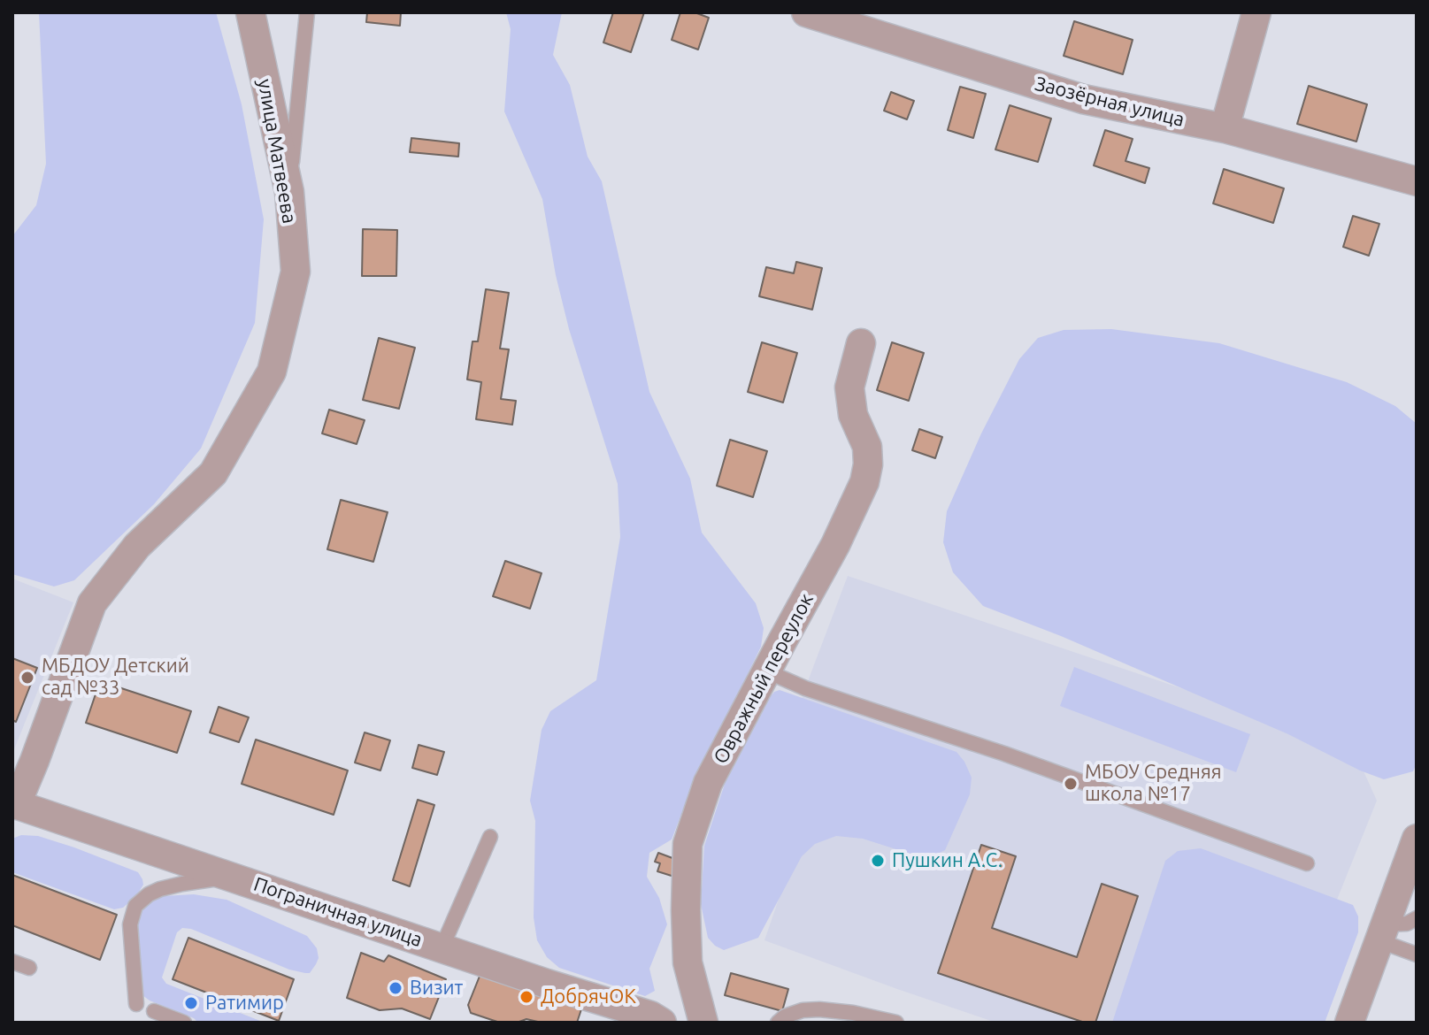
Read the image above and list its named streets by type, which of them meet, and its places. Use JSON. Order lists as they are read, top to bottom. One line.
{"streets":{"street":["Заозёрная улица","улица Матвеева","Овражный переулок","Пограничная улица"]},"crossings":[["улица Матвеева","Пограничная улица"]],"places":["МБДОУ Детский сад №33","МБОУ Средняя школа №17","Пушкин А.С.","Визит","ДобрячОК","Ратимир"]}
